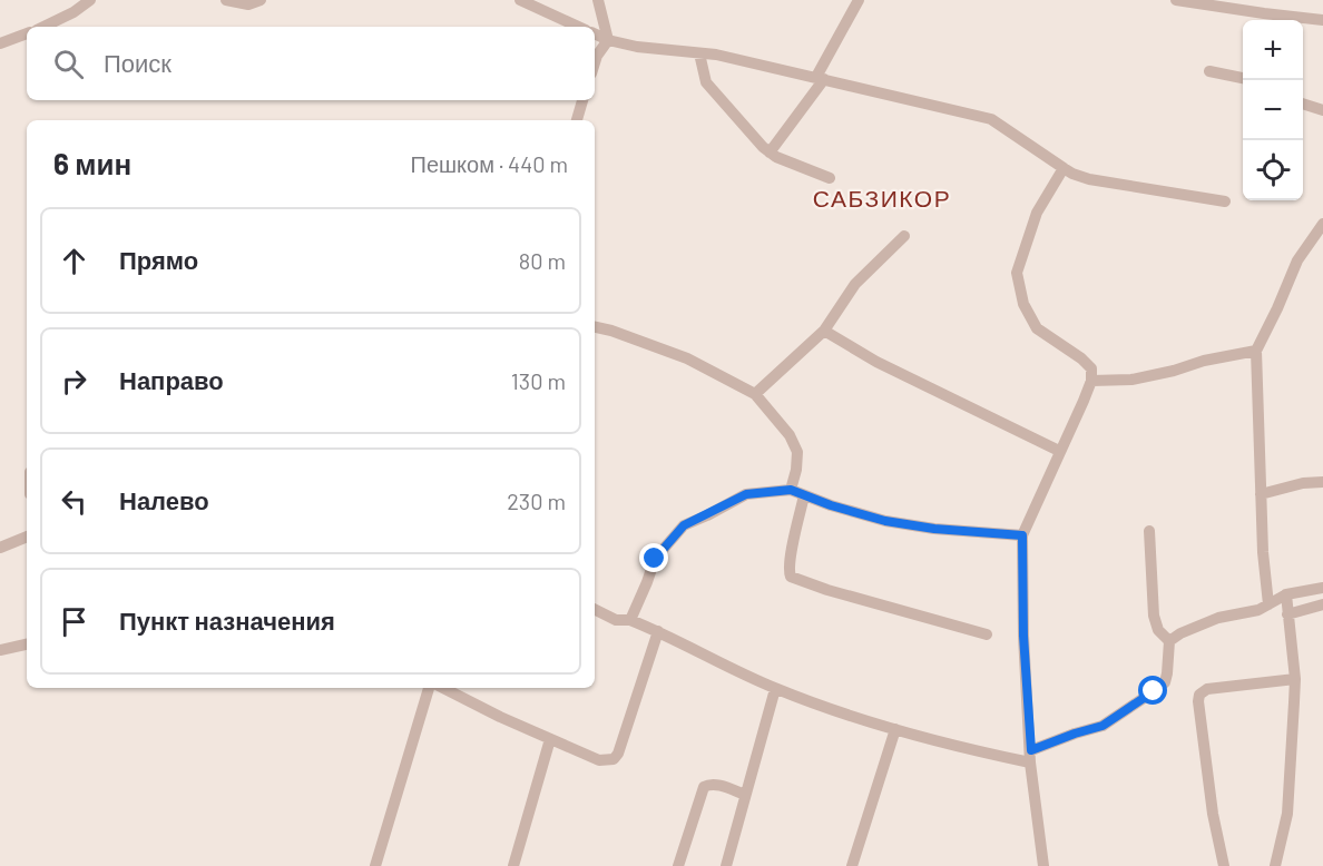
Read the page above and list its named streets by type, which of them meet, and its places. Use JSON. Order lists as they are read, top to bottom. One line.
{"districts":["САБЗИКОР"],"page":{"map_buttons":["+","−"],"search":"Поиск","heading":["6 мин","Пешком · 440 m"],"list":[["Прямо","80 m"],["Направо","130 m"],["Налево","230 m"],"Пункт назначения"]}}
